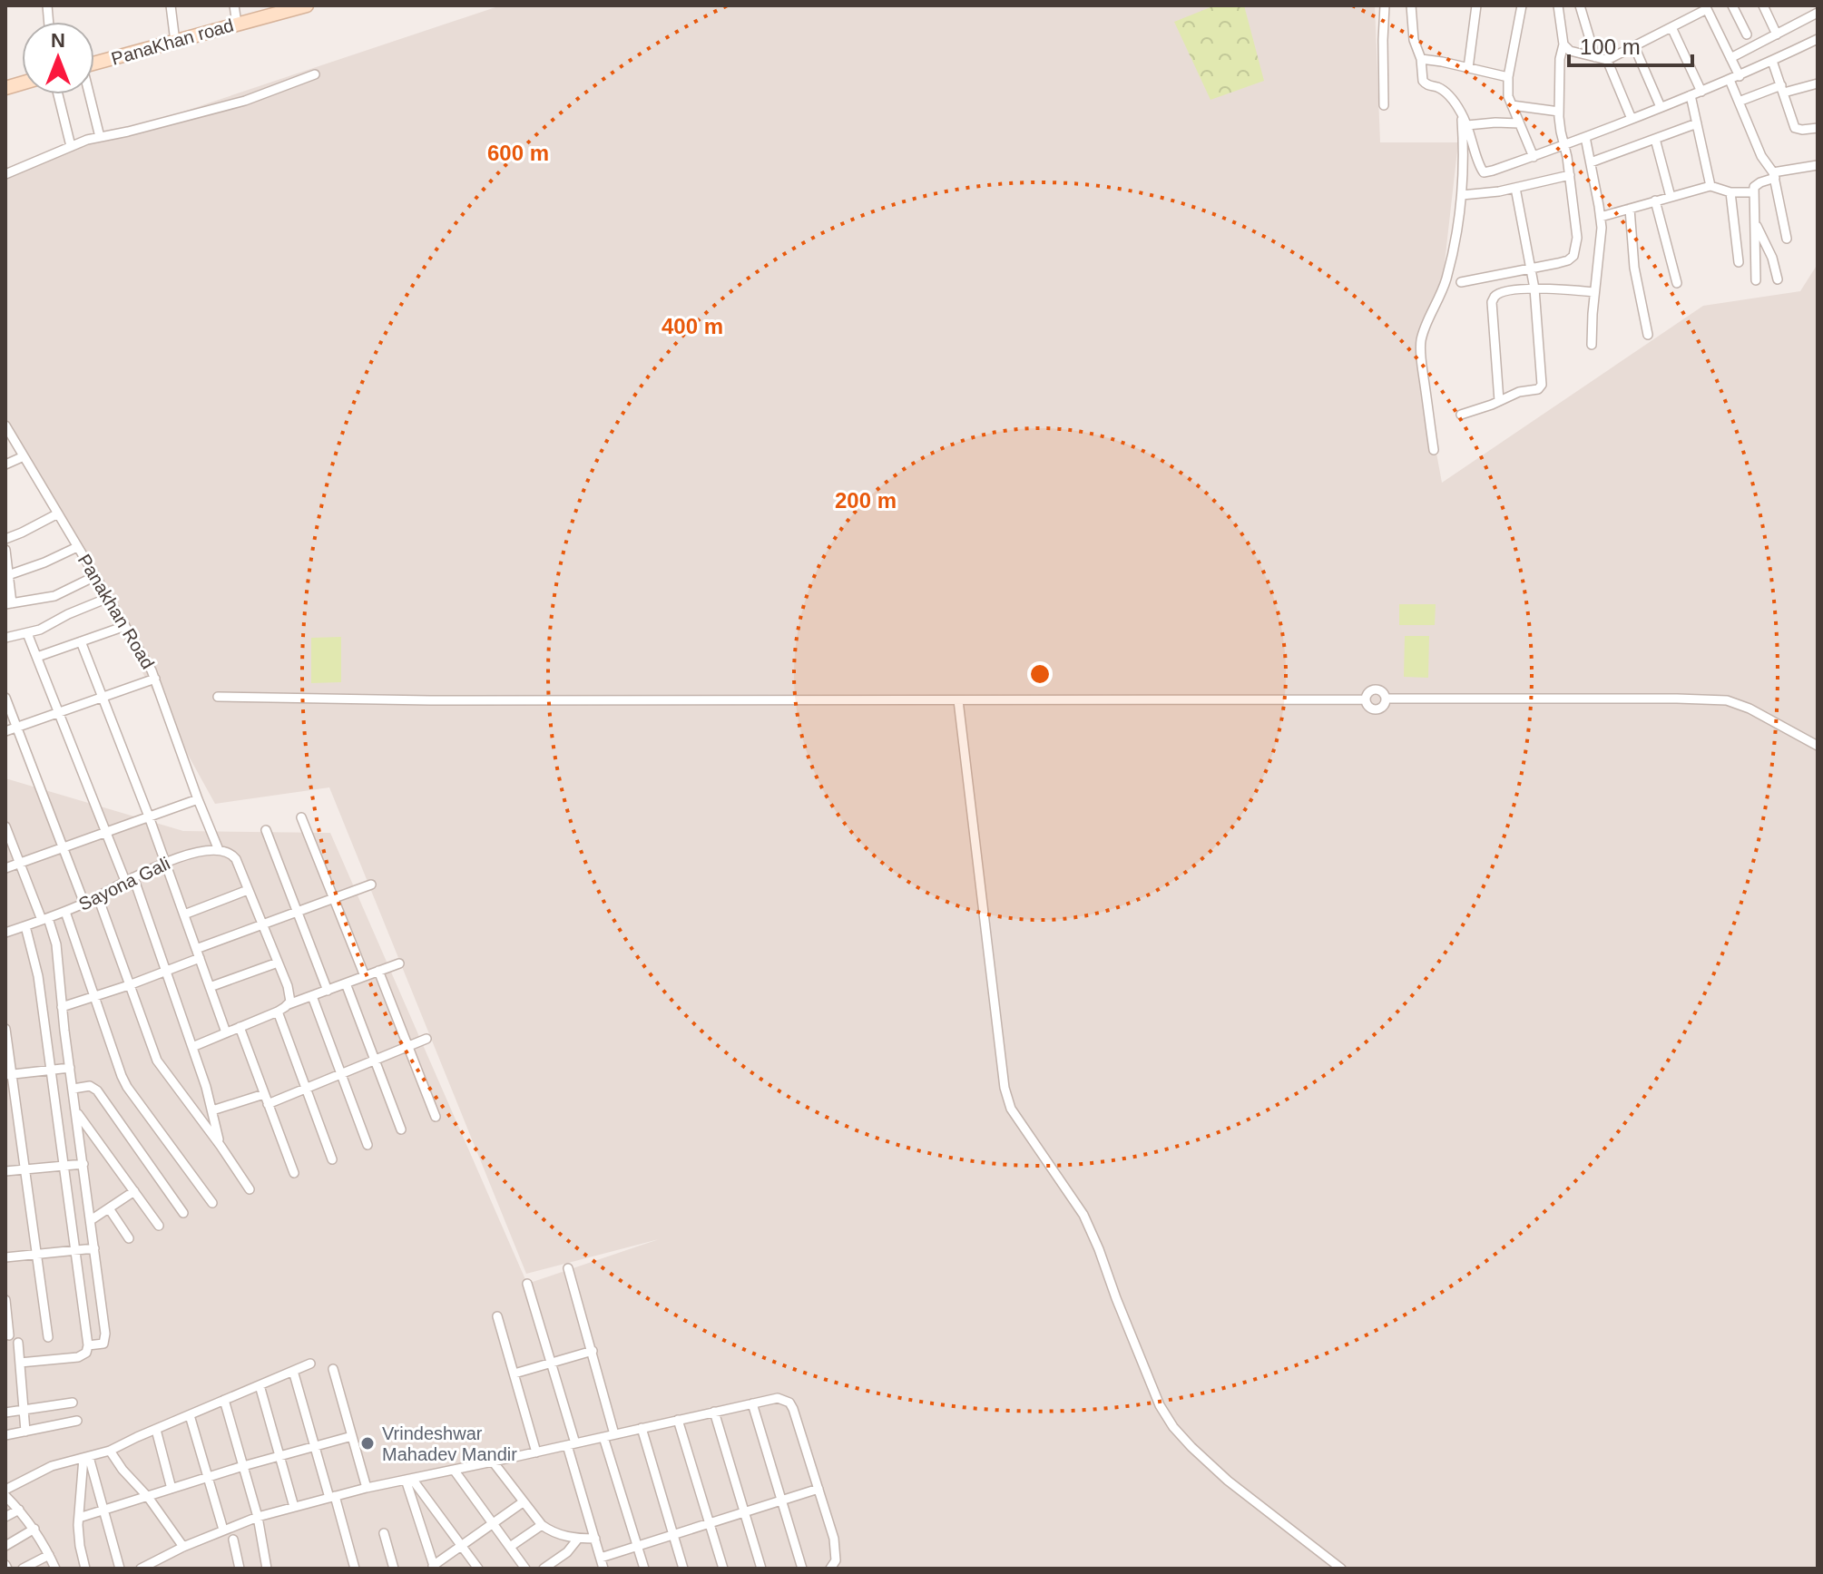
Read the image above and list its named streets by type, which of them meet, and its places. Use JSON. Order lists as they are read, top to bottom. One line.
{"streets":{"street":["PanaKhan road","Panakhan Road","Sayona Gali"]},"crossings":[["Panakhan Road","Sayona Gali"]],"places":["Vrindeshwar Mahadev Mandir"],"scale_bar":"100 m","north":"top","rings":["600 m","400 m","200 m"]}
